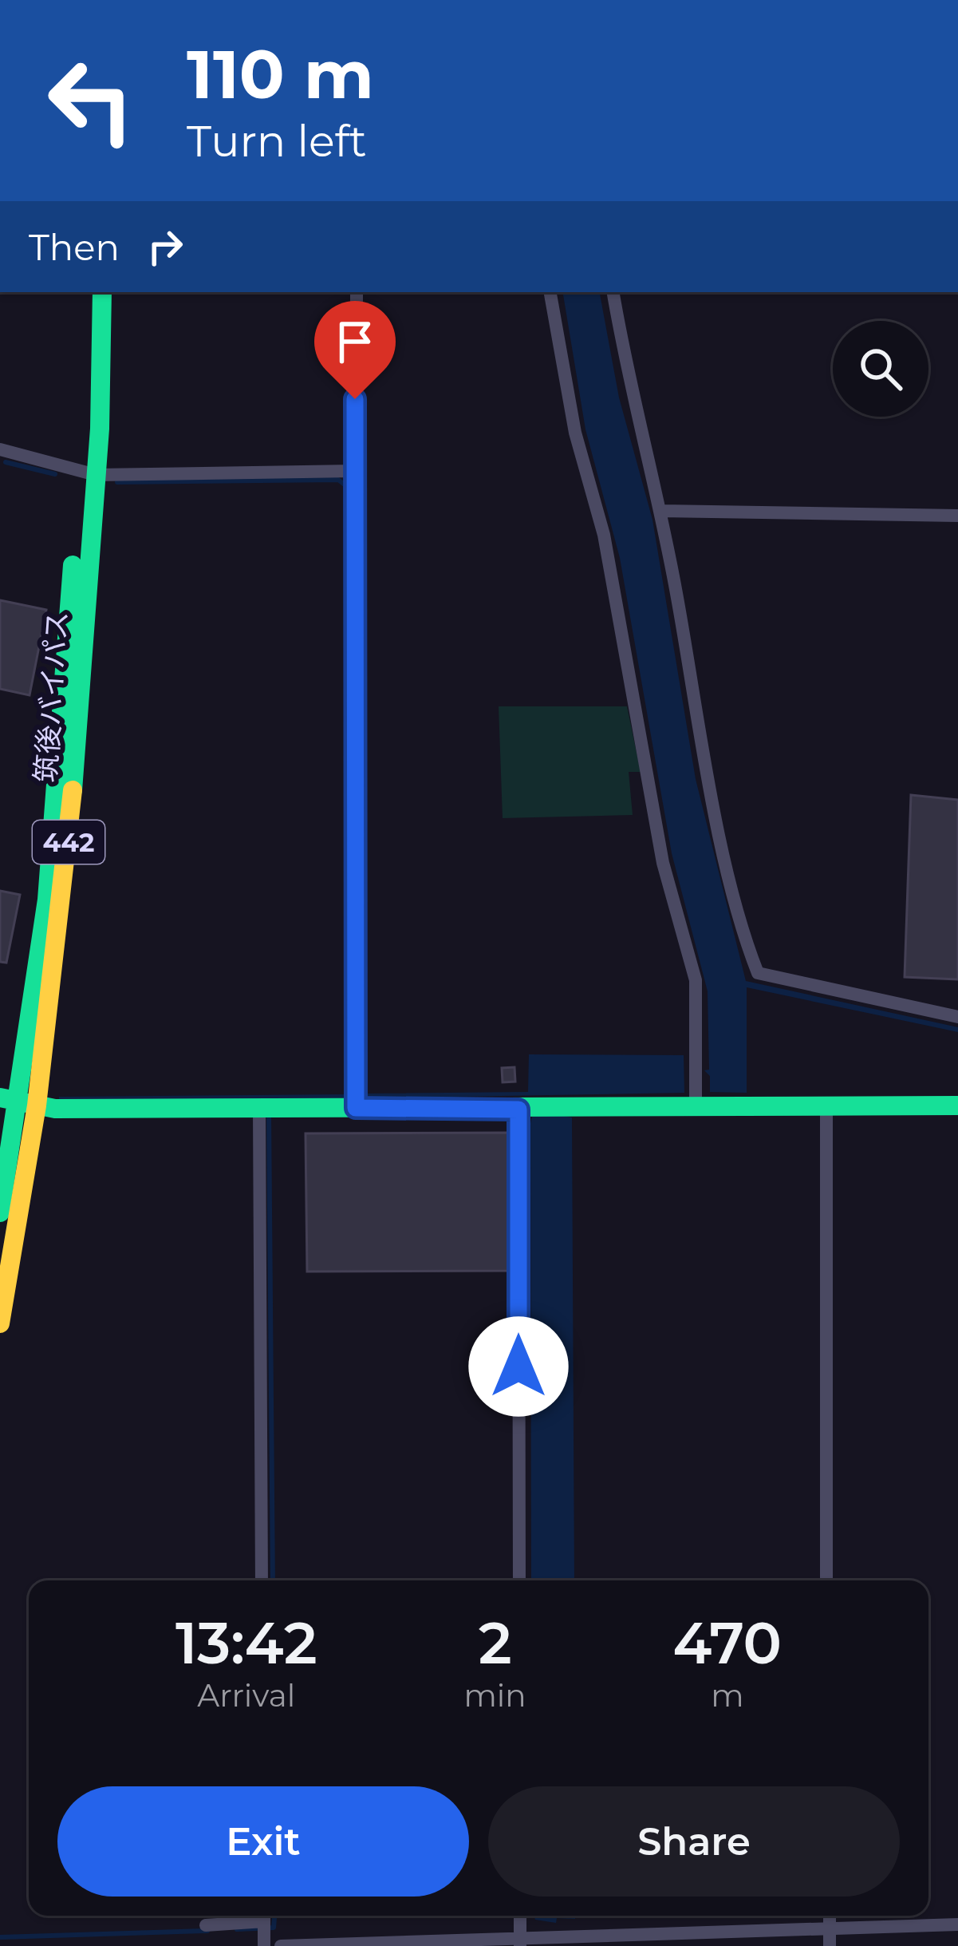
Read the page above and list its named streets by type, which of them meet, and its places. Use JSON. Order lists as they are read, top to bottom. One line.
{"streets":{"main road":["筑後バイパス","442"]},"page":{"turn":["110 m","Turn left"],"then":"Then","eta":["13:42","Arrival","2","min","470","m"],"buttons":["Exit","Share"]}}
